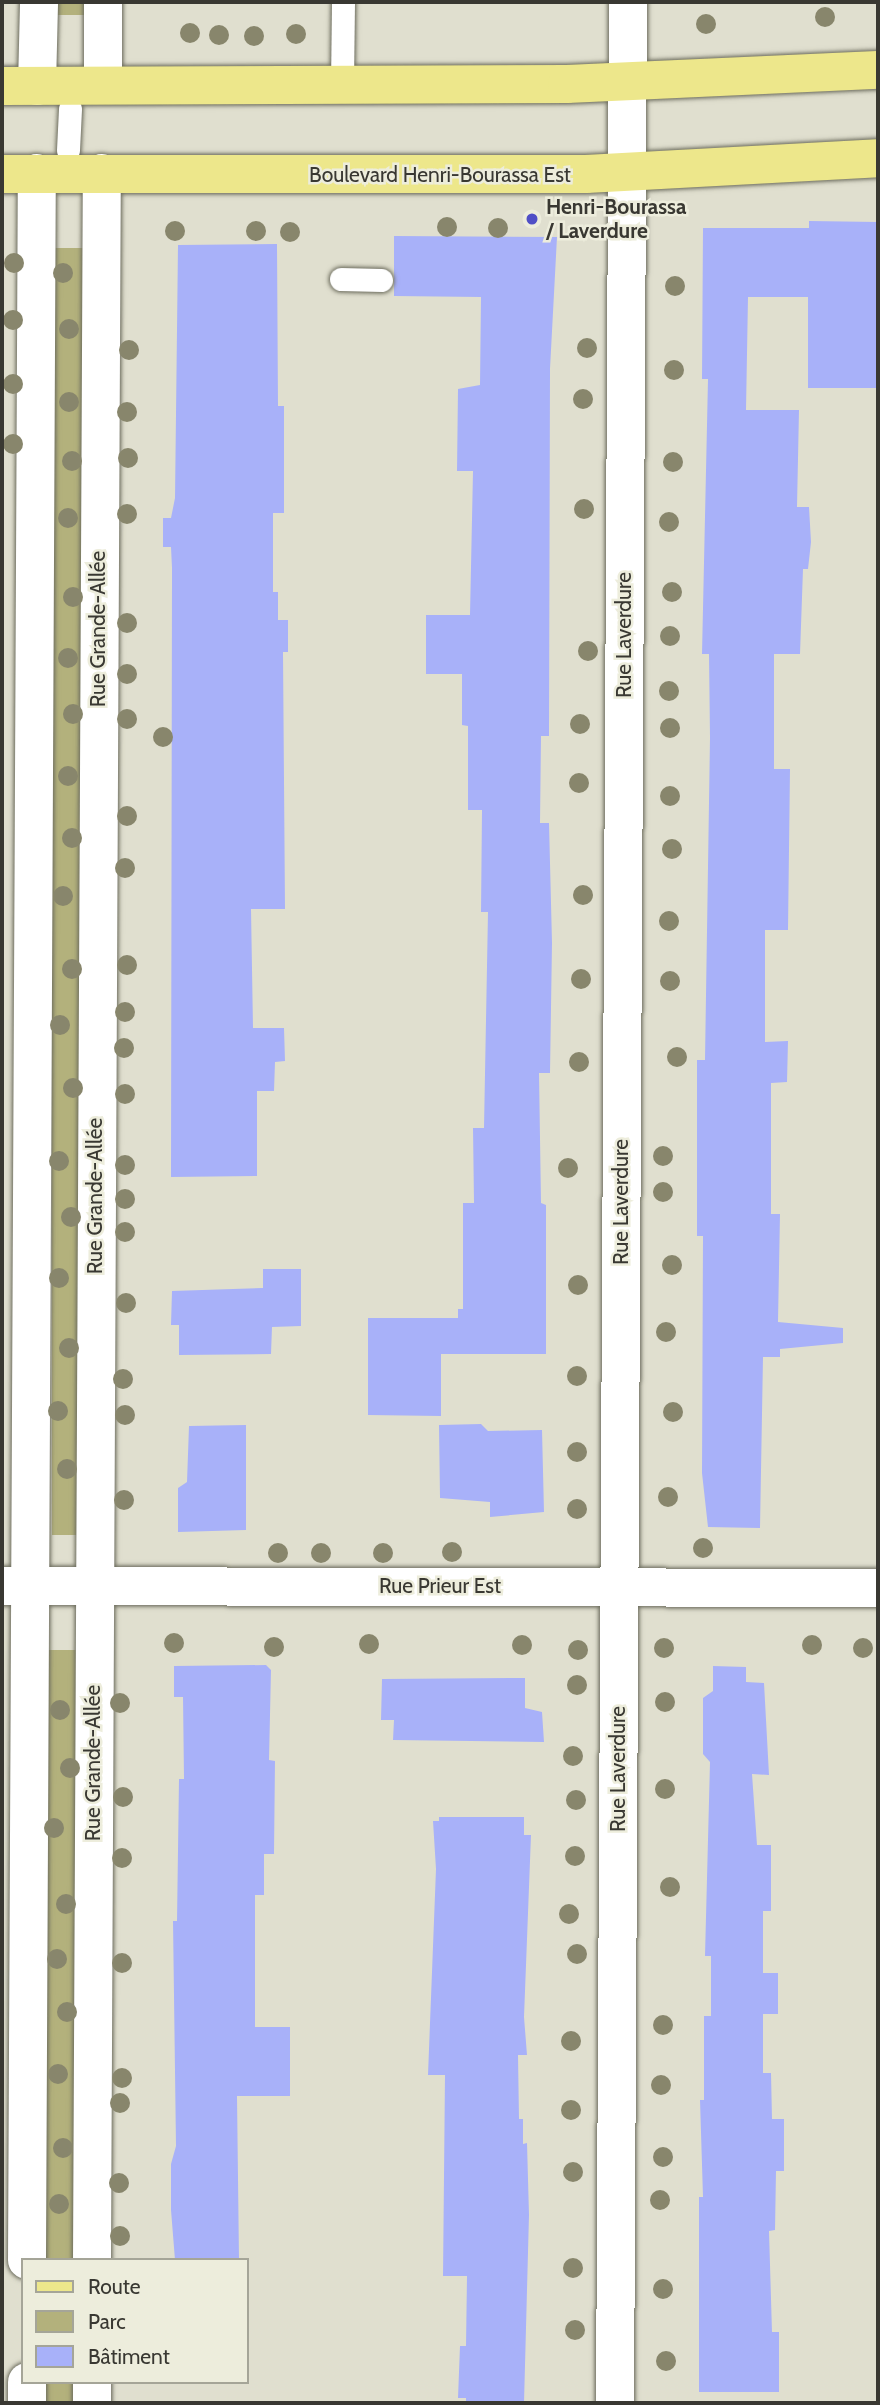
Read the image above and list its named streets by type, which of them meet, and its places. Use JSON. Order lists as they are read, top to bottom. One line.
{"streets":{"main road":["Boulevard Henri-Bourassa Est"],"street":["Rue Grande-Allée","Rue Laverdure","Rue Prieur Est"]},"crossings":[["Boulevard Henri-Bourassa Est","Rue Grande-Allée"],["Boulevard Henri-Bourassa Est","Rue Laverdure"],["Rue Grande-Allée","Rue Prieur Est"],["Rue Laverdure","Rue Prieur Est"]],"places":["Henri-Bourassa / Laverdure"],"legend":["Route","Parc","Bâtiment"]}
